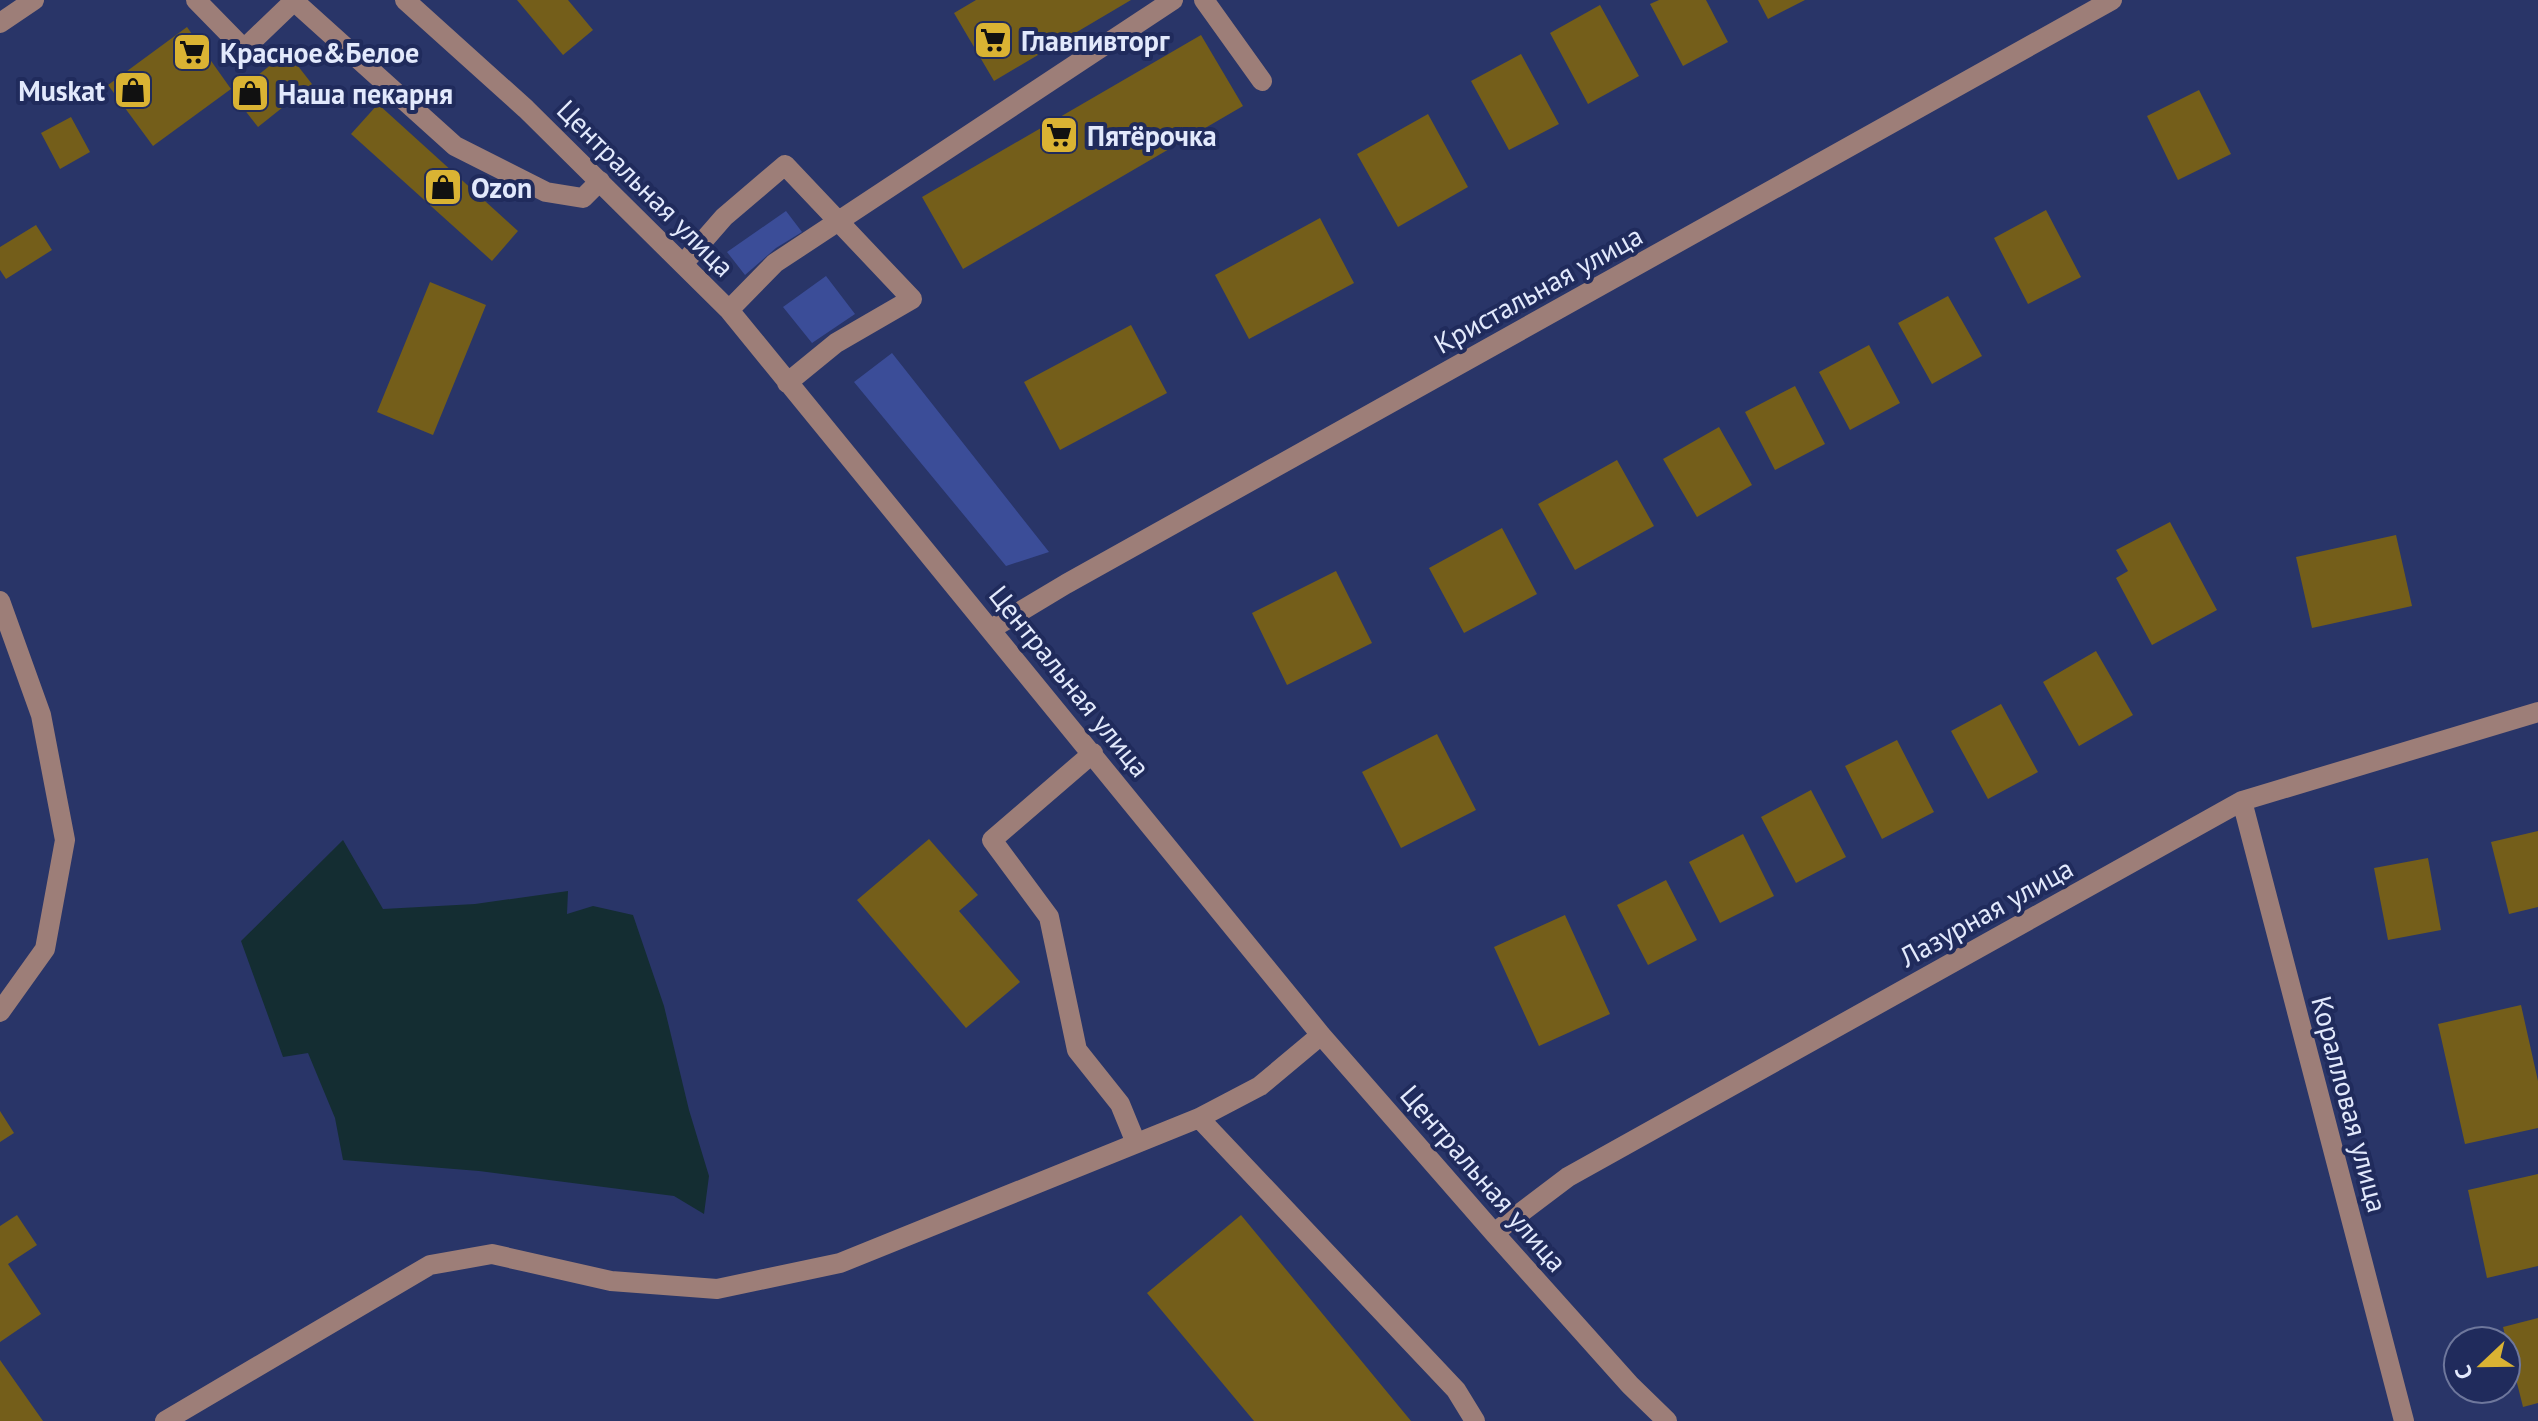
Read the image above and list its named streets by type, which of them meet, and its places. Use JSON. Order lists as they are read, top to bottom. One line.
{"streets":{"street":["Центральная улица","Кристальная улица","Лазурная улица","Коралловая улица"]},"crossings":[["Центральная улица","Кристальная улица"],["Центральная улица","Лазурная улица"],["Лазурная улица","Коралловая улица"]],"places":{"supermarket":["Главпивторг","Красное&Белое","Пятёрочка"],"shop":["Muskat","Наша пекарня","Ozon"]},"north":"left"}
